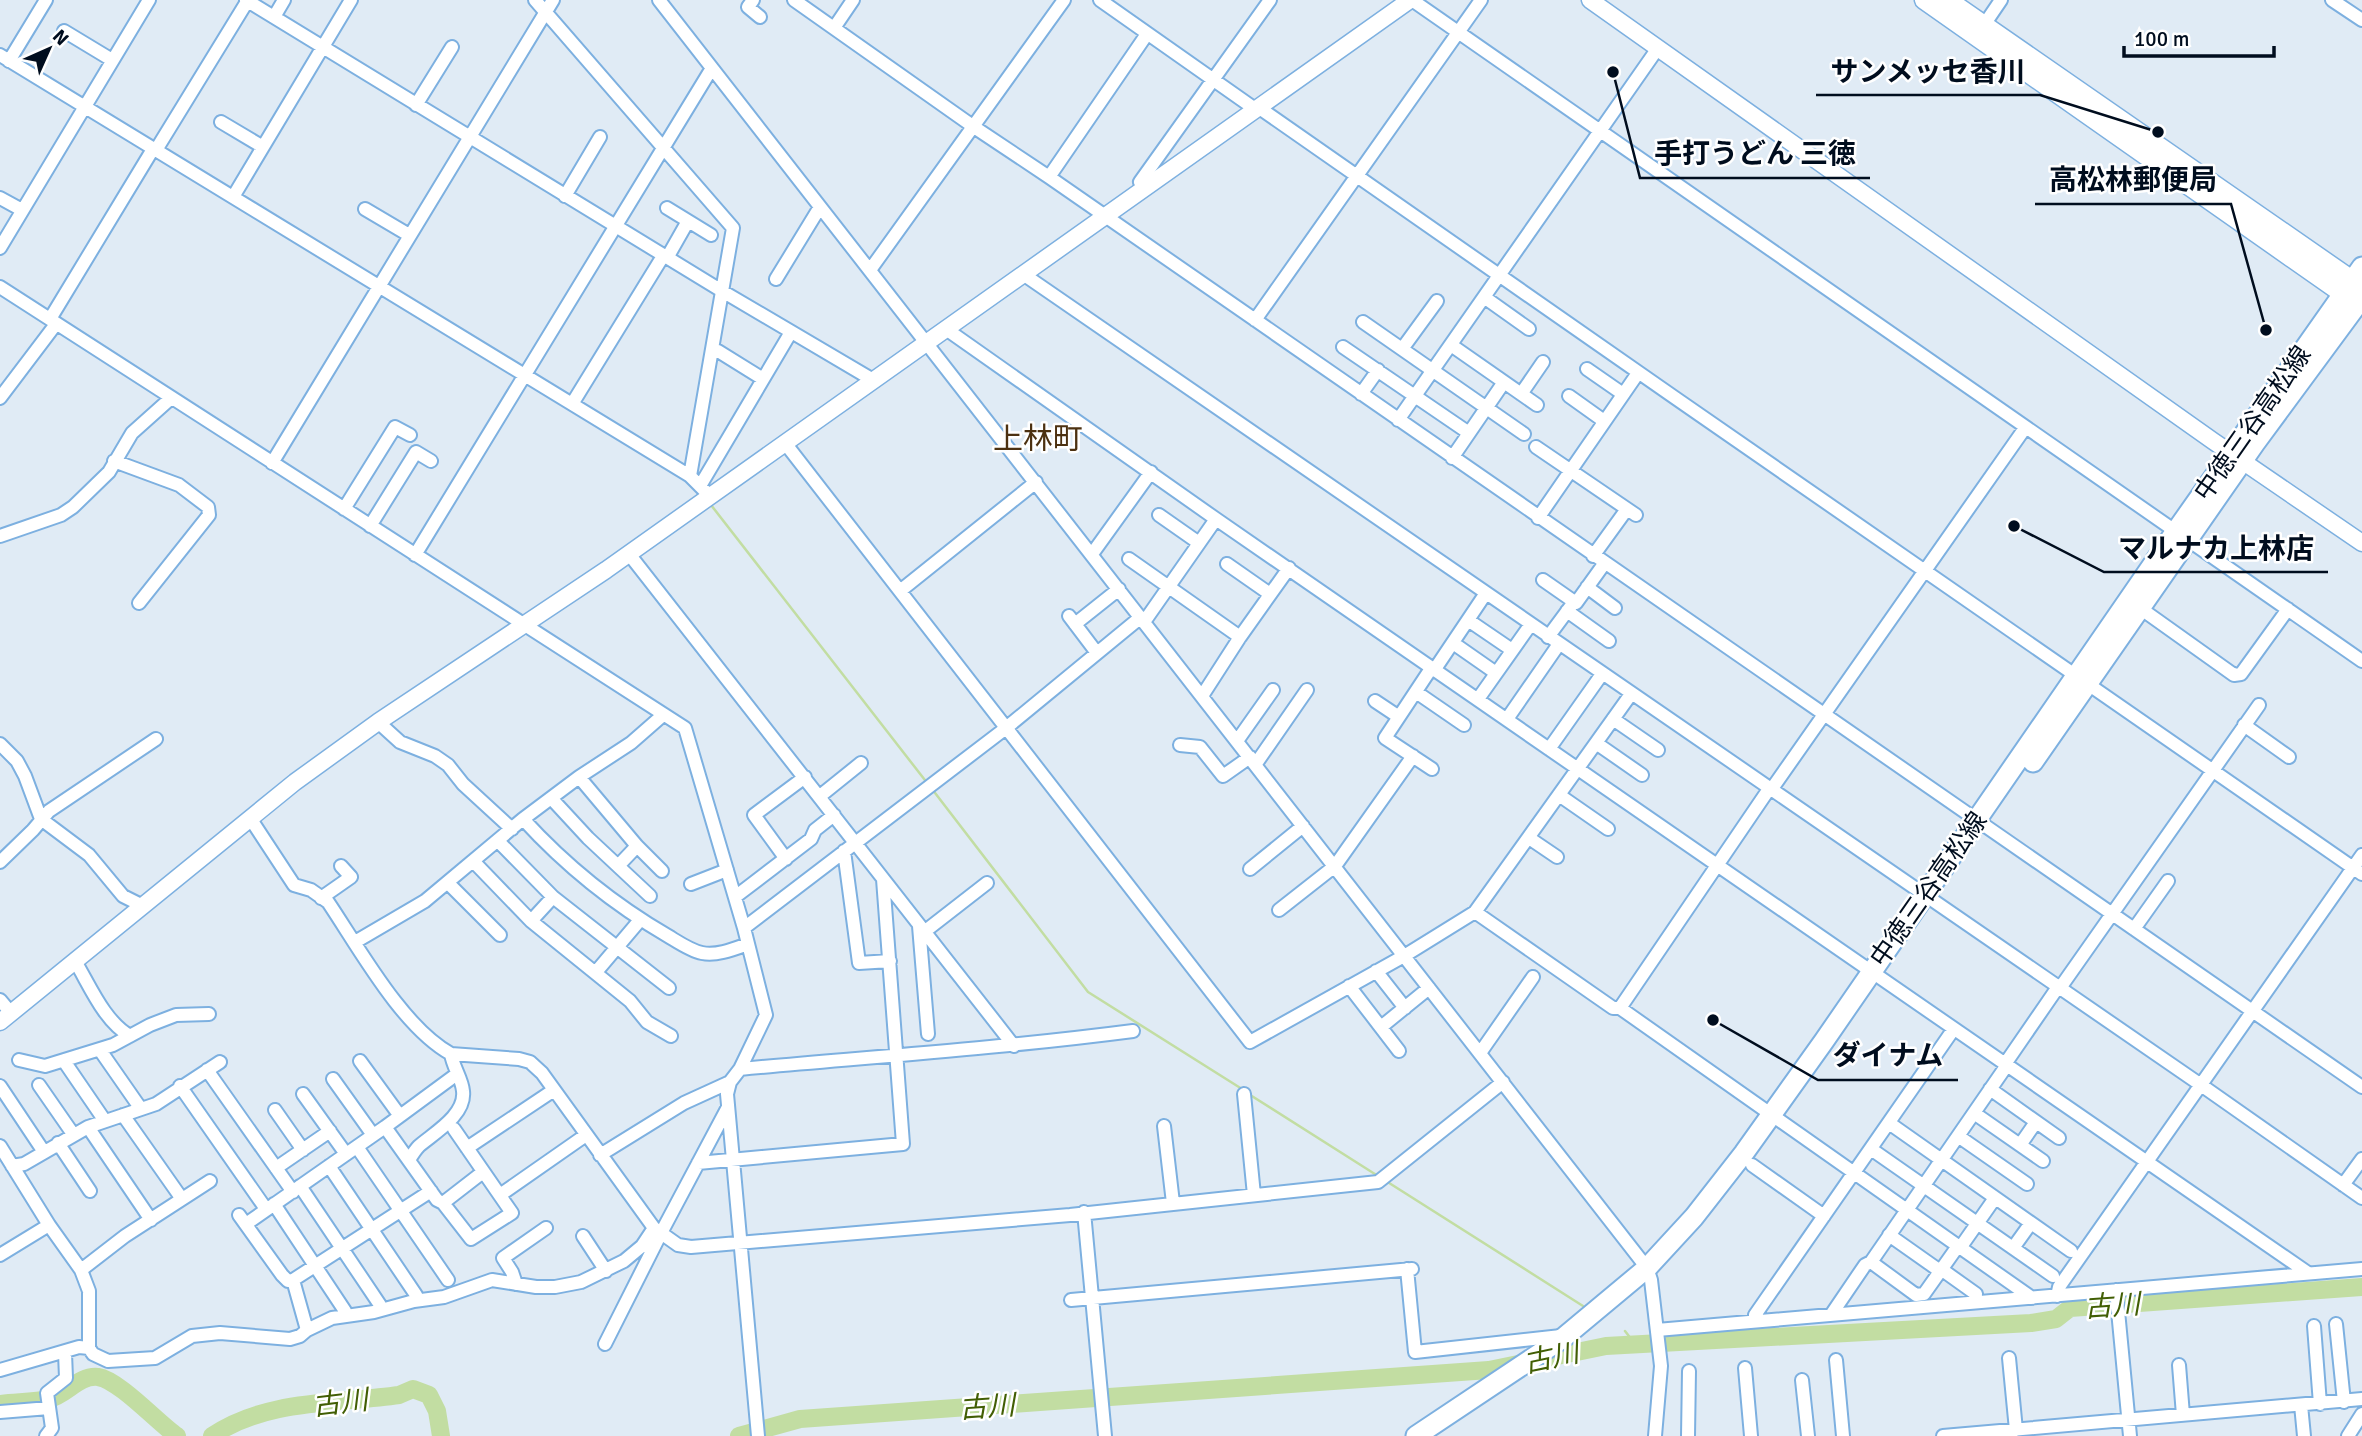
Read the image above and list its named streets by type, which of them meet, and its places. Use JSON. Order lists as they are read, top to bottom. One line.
{"streets":{"main road":["中徳三谷高松線"]},"districts":["上林町"],"water":["古川"],"places":["手打うどん 三徳","サンメッセ香川","高松林郵便局","マルナカ上林店","ダイナム"],"scale_bar":"100 m","north":"top right"}
